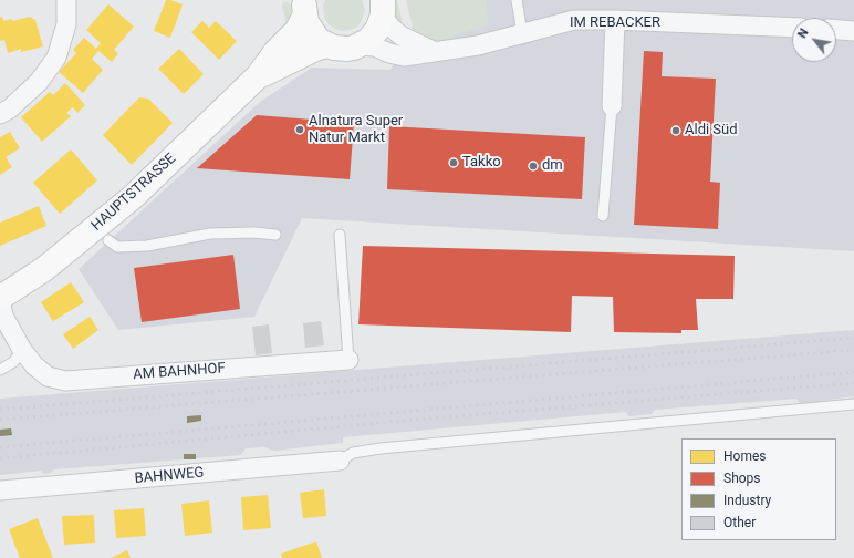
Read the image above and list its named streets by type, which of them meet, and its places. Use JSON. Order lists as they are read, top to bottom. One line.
{"streets":{"main road":["HAUPTSTRASSE"],"street":["IM REBACKER","AM BAHNHOF","BAHNWEG"]},"crossings":[["HAUPTSTRASSE","AM BAHNHOF"]],"places":["Alnatura Super Natur Markt","Aldi Süd","Takko","dm"],"legend":["Homes","Shops","Industry","Other"],"north":"top left"}
